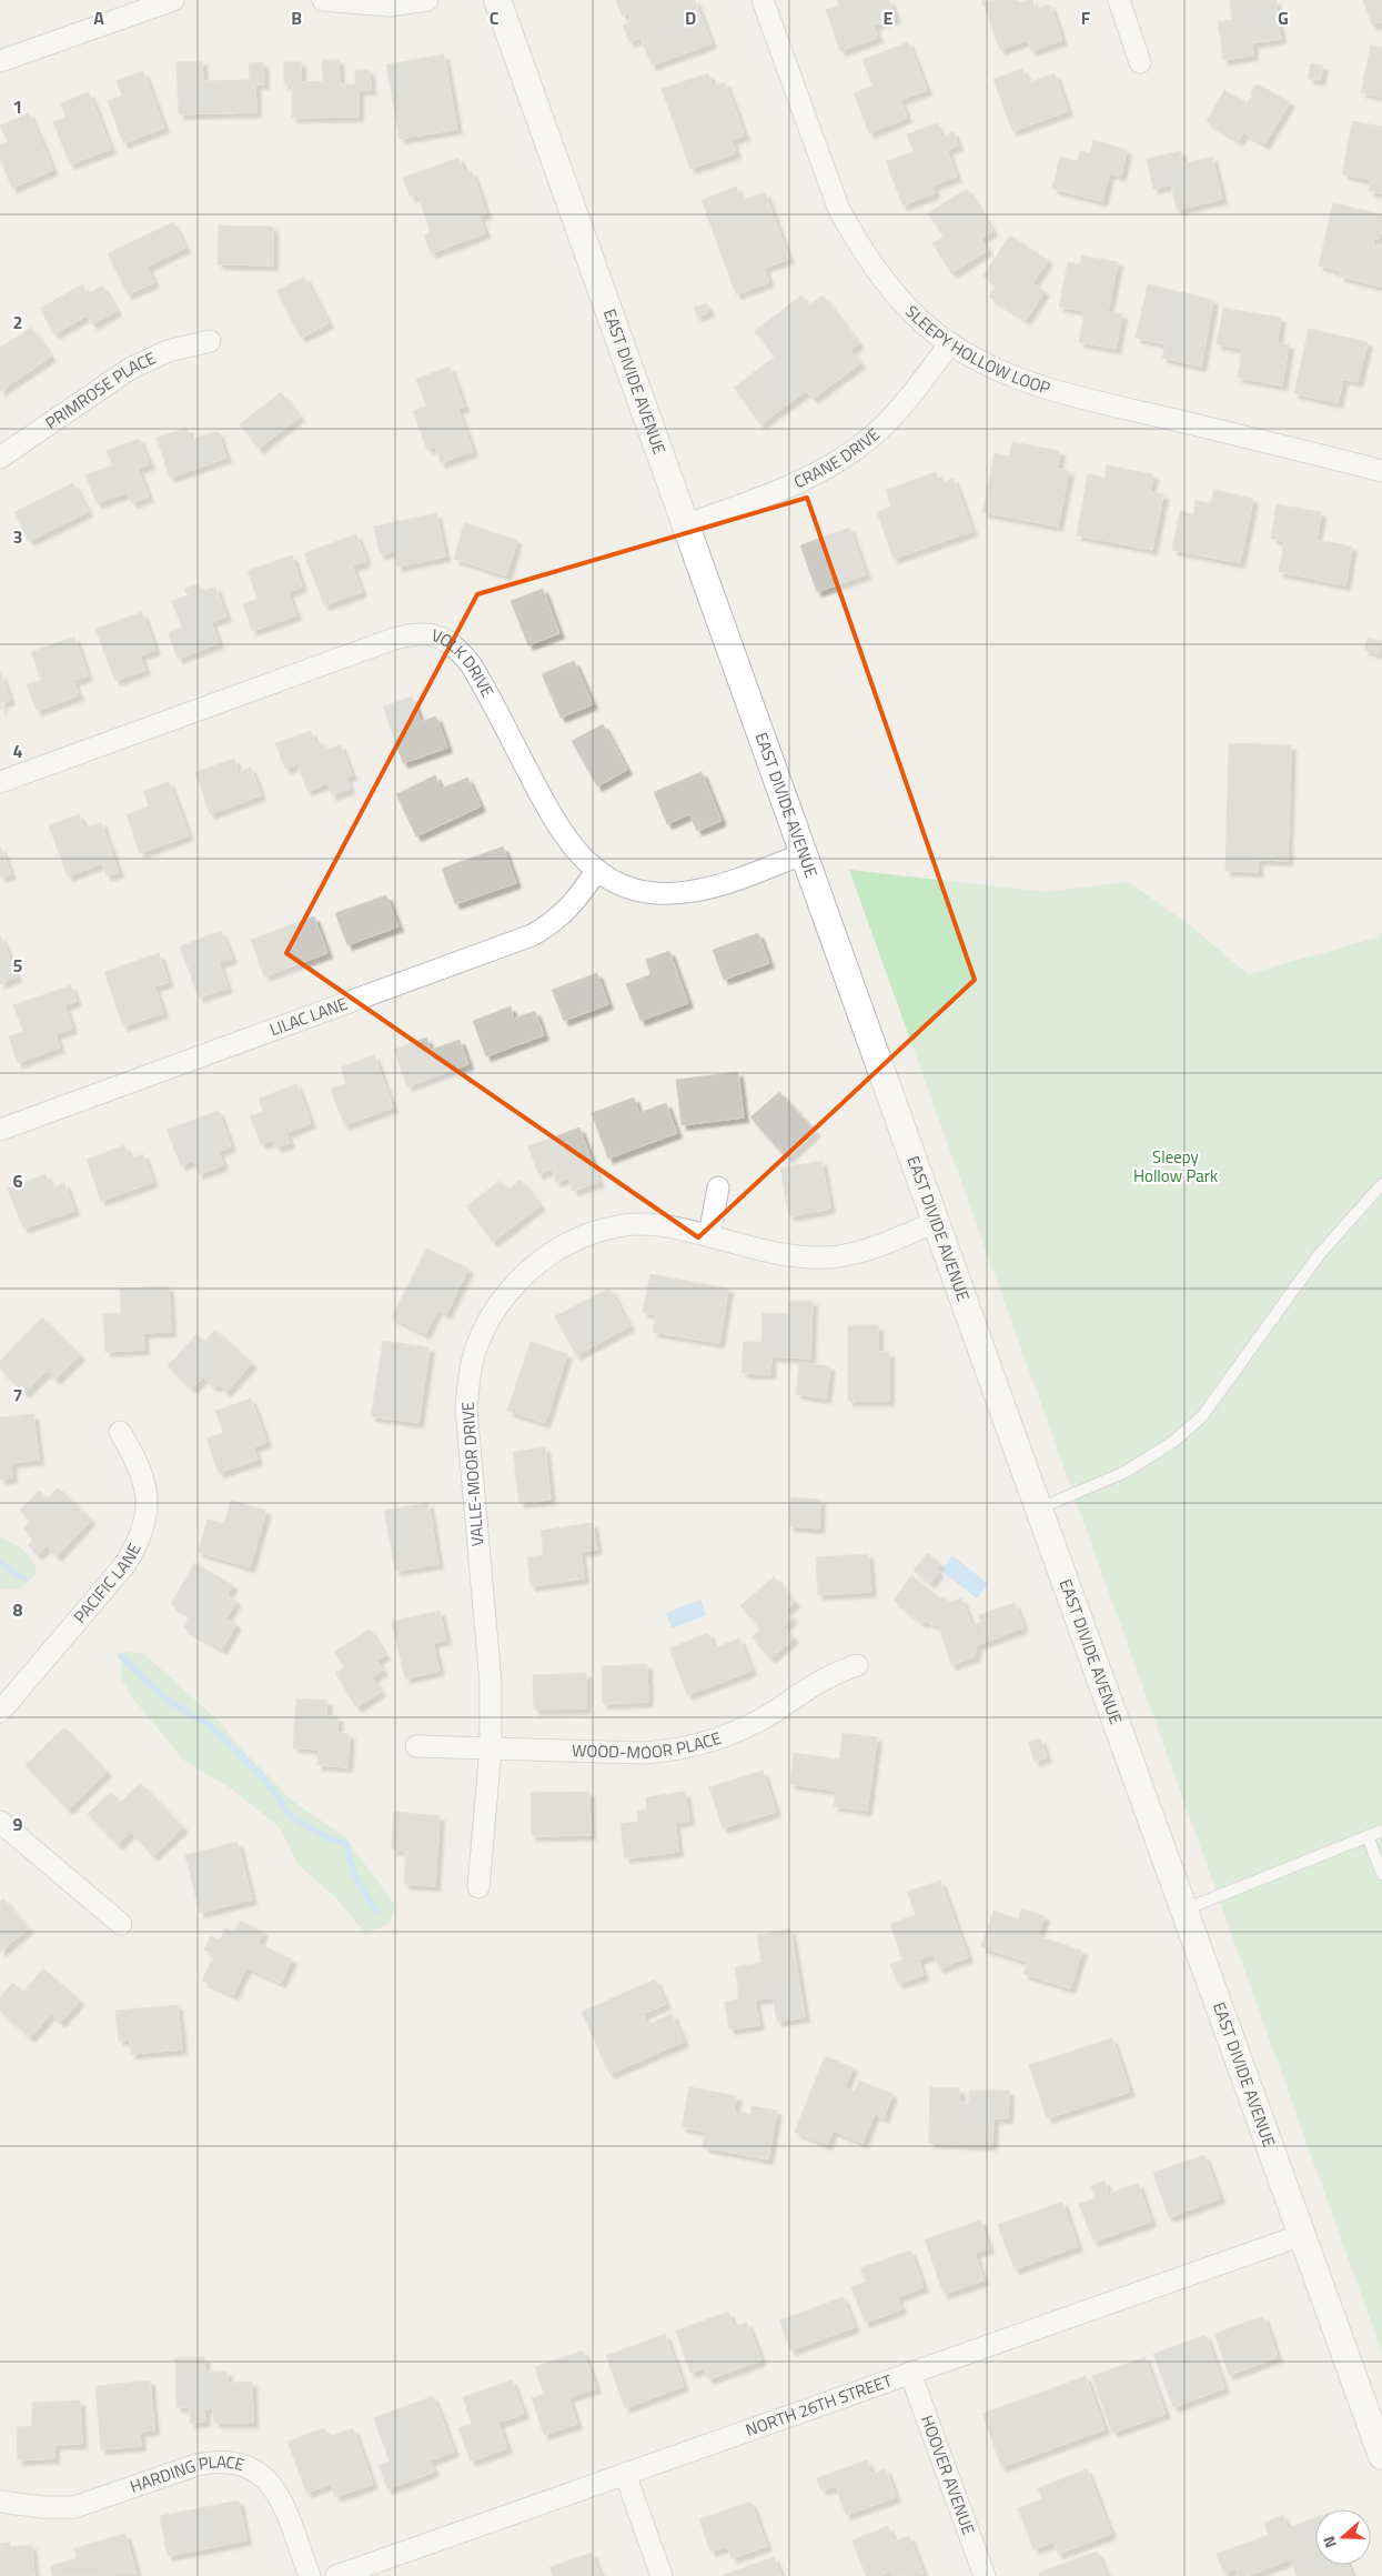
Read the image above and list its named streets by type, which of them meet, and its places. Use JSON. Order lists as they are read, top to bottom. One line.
{"streets":{"street":["SLEEPY HOLLOW LOOP","EAST DIVIDE AVENUE","PRIMROSE PLACE","CRANE DRIVE","VOLK DRIVE","LILAC LANE","VALLE-MOOR DRIVE","PACIFIC LANE","WOOD-MOOR PLACE","NORTH 26TH STREET","HOOVER AVENUE","HARDING PLACE"]},"crossings":[["SLEEPY HOLLOW LOOP","CRANE DRIVE"],["EAST DIVIDE AVENUE","CRANE DRIVE"],["EAST DIVIDE AVENUE","VOLK DRIVE"],["EAST DIVIDE AVENUE","VALLE-MOOR DRIVE"],["EAST DIVIDE AVENUE","NORTH 26TH STREET"],["VOLK DRIVE","LILAC LANE"],["VALLE-MOOR DRIVE","WOOD-MOOR PLACE"],["NORTH 26TH STREET","HOOVER AVENUE"]],"parks":["Sleepy Hollow Park"],"north":"left","grid":{"columns":["A","B","C","D","E","F","G"],"rows":["1","2","3","4","5","6","7","8","9"]}}
